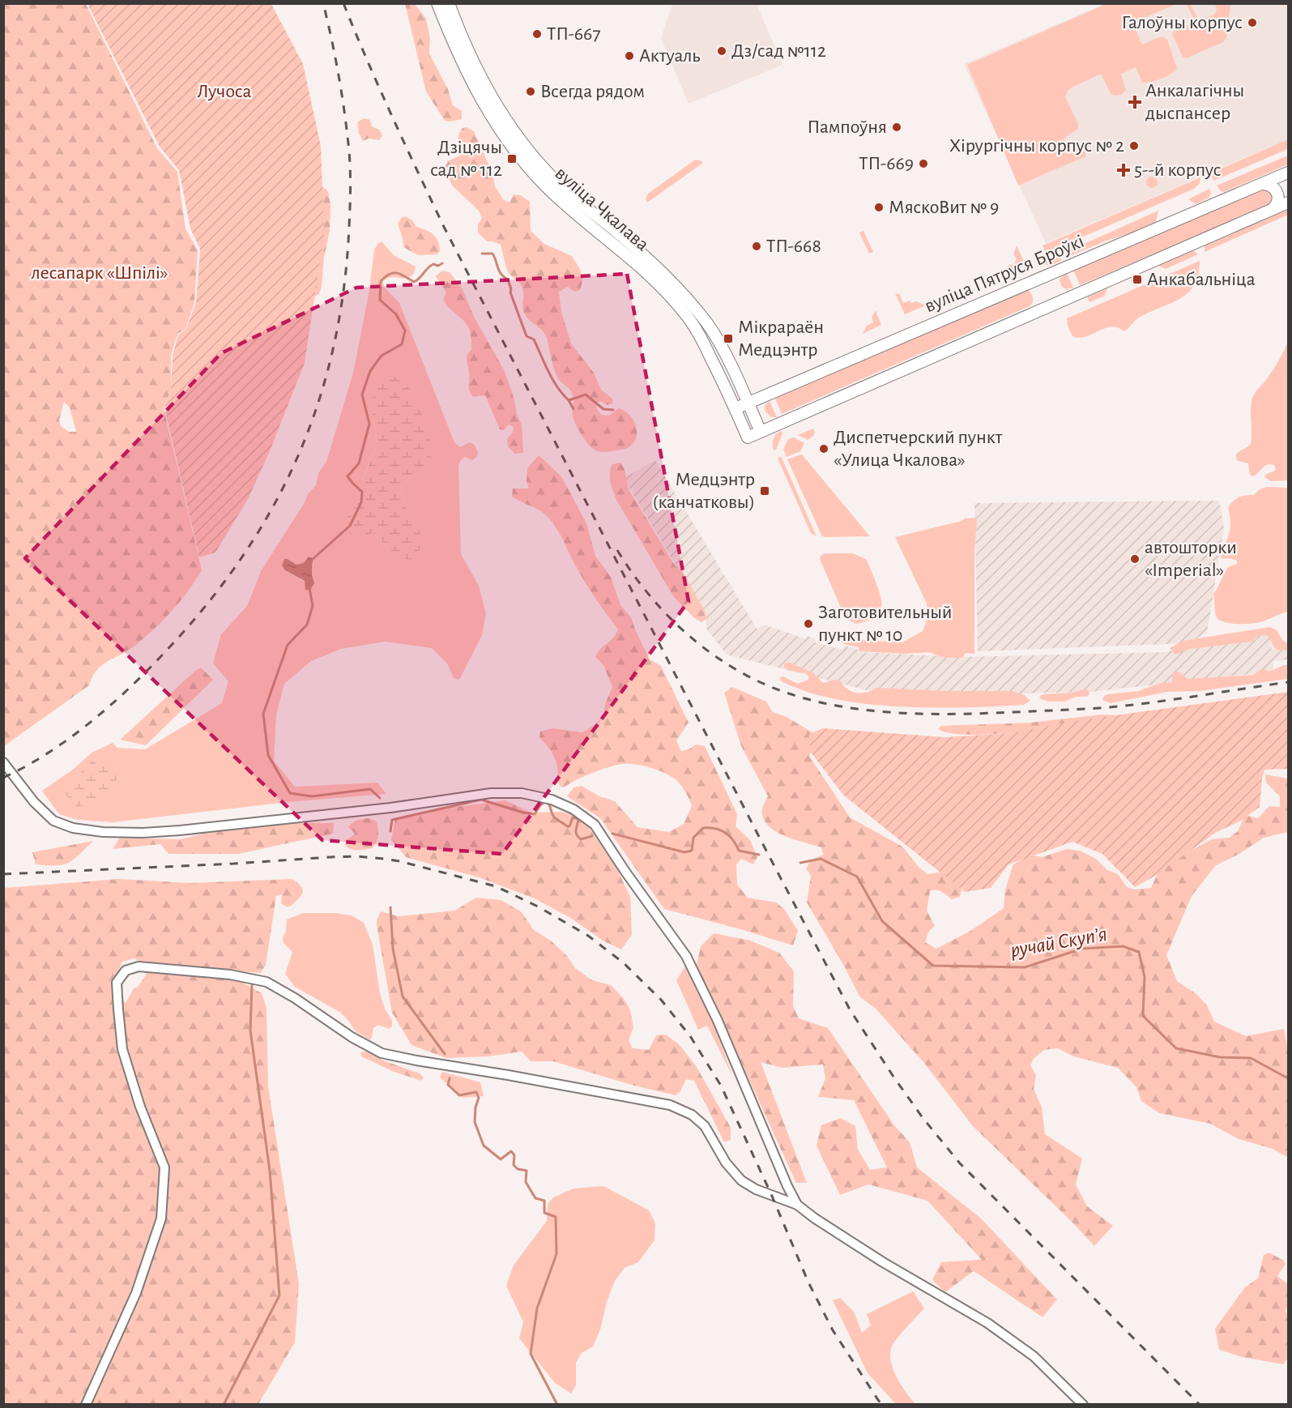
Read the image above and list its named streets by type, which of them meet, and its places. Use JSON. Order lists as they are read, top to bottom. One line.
{"streets":{"main road":["вуліца Чкалава","вуліца Пятруся Броўкі"]},"crossings":[["вуліца Чкалава","вуліца Пятруся Броўкі"]],"water":["ручай Скупʼя"],"parks":["Лучоса","лесапарк «Шпілі»"],"places":{"other":["Галоўны корпус","ТП-667","Дз/сад №112","Актуаль","Всегда рядом","Пампоўня","Хірургічны корпус № 2","ТП-669","МяскоВит № 9","ТП-668","Диспетчерский пункт «Улица Чкалова»","автошторки «Imperial»","Заготовительный пункт № 10"],"health":["Анкалагічны дыспансер","5--й корпус"],"transit":["Дзіцячы сад № 112","Анкабальніца","Мікрараён Медцэнтр","Медцэнтр (канчатковы)"]}}
